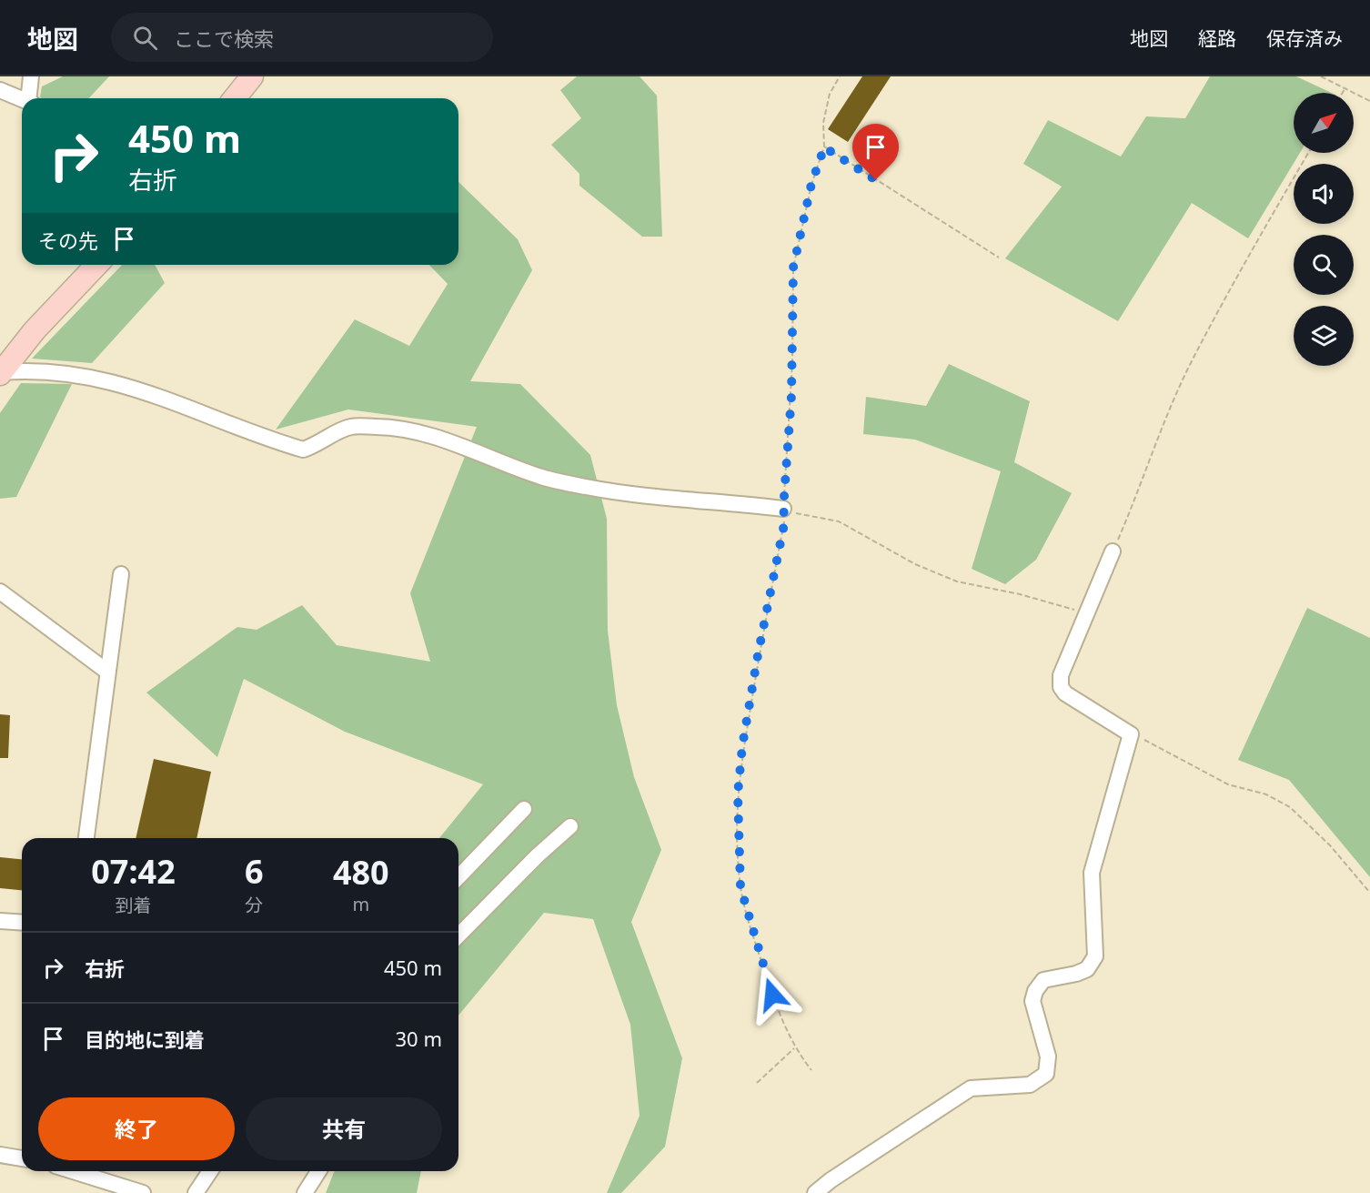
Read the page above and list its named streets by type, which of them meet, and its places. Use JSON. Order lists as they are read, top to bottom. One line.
{"north":"top right","page":{"header":"地図","search":"ここで検索","nav":["地図","経路","保存済み"],"turn":["450 m","右折"],"then":"その先","eta":["07:42","到着","6","分","480","m"],"list":[{"name":"右折","value":"450 m"},{"name":"目的地に到着","value":"30 m"}],"buttons":["終了","共有"]}}
